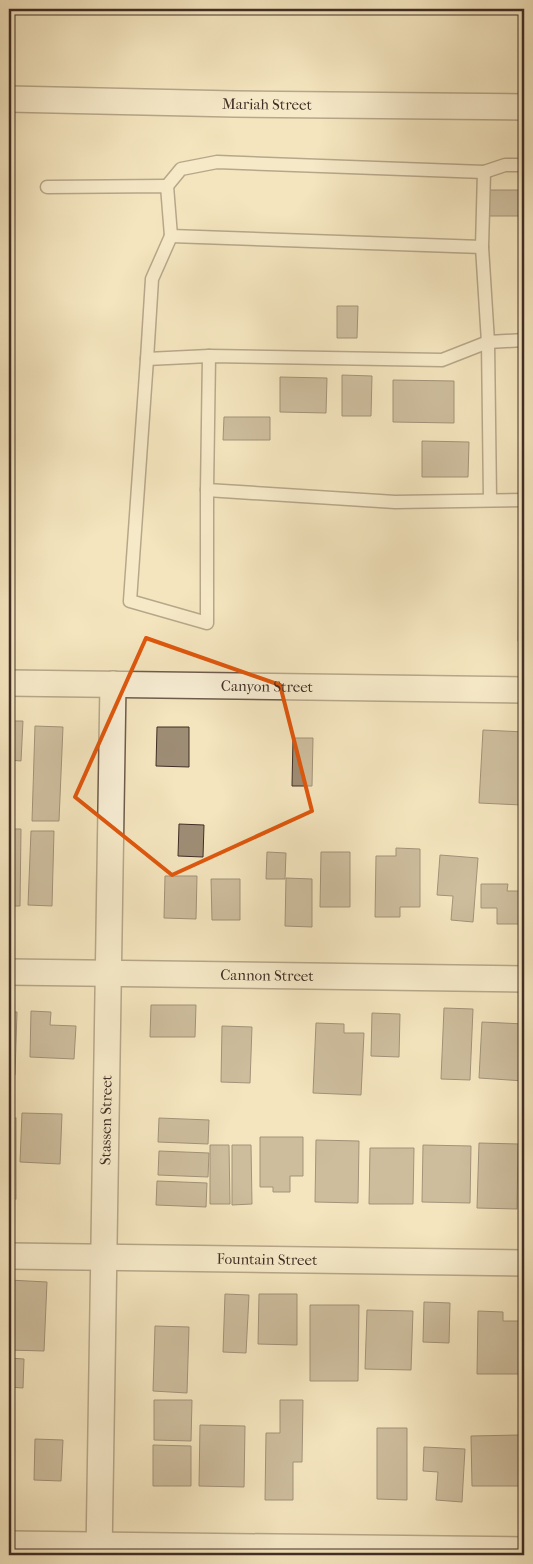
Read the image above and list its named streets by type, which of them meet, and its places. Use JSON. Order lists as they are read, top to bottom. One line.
{"streets":{"street":["Mariah Street","Canyon Street","Cannon Street","Stassen Street","Fountain Street"]},"crossings":[["Canyon Street","Stassen Street"],["Cannon Street","Stassen Street"],["Stassen Street","Fountain Street"]]}
